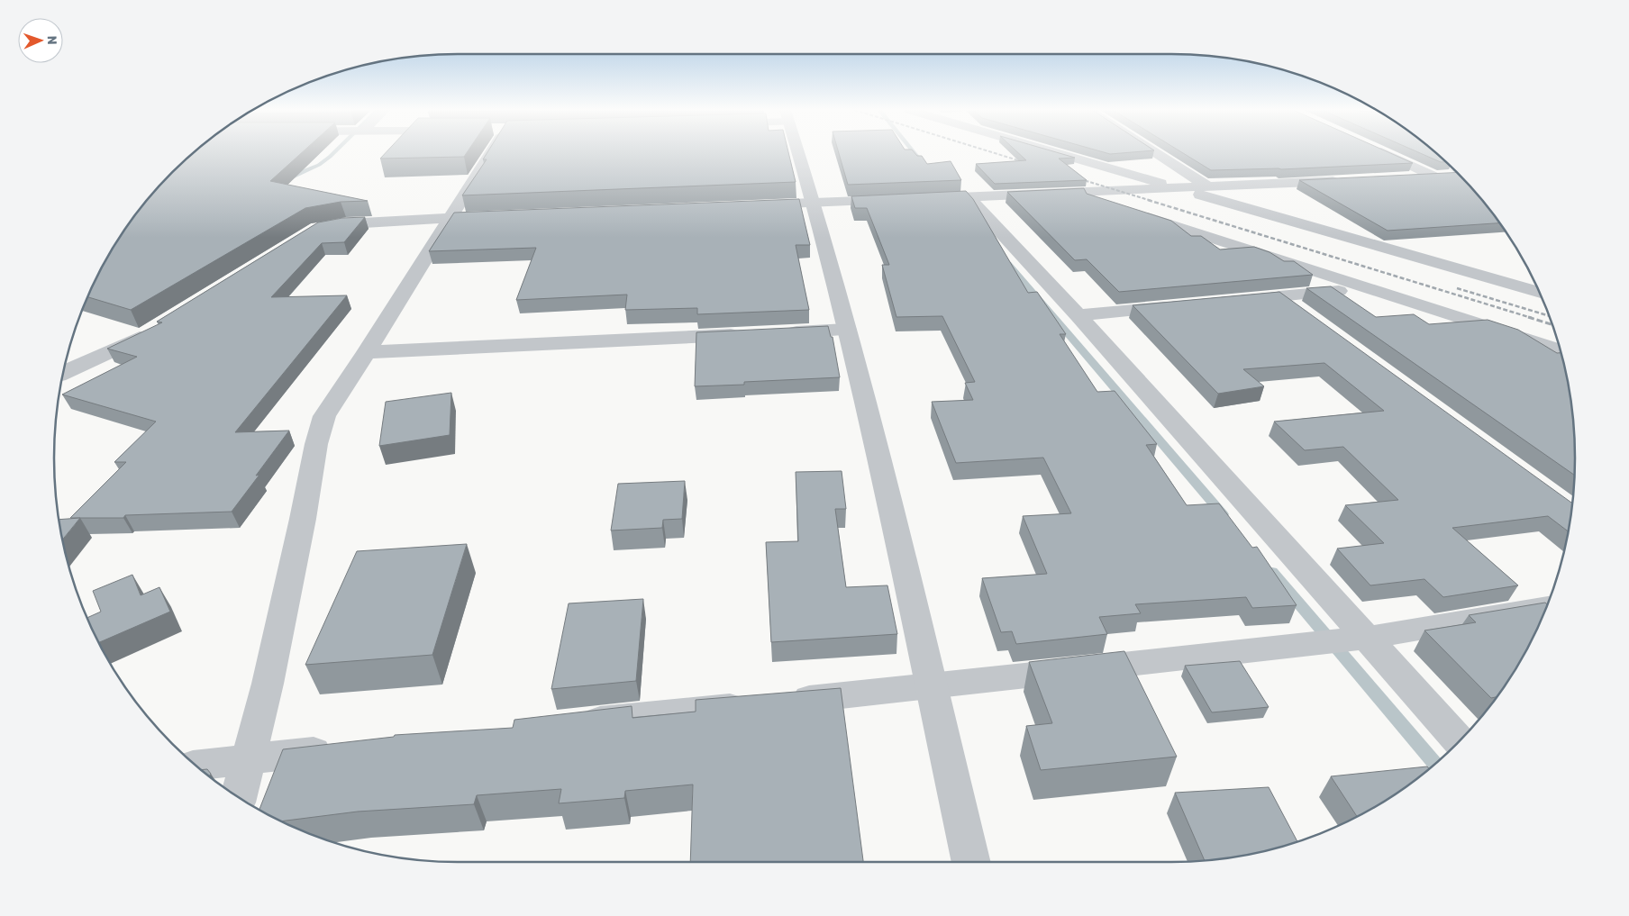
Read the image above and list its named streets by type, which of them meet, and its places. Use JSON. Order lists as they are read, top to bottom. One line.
{"north":"right"}
